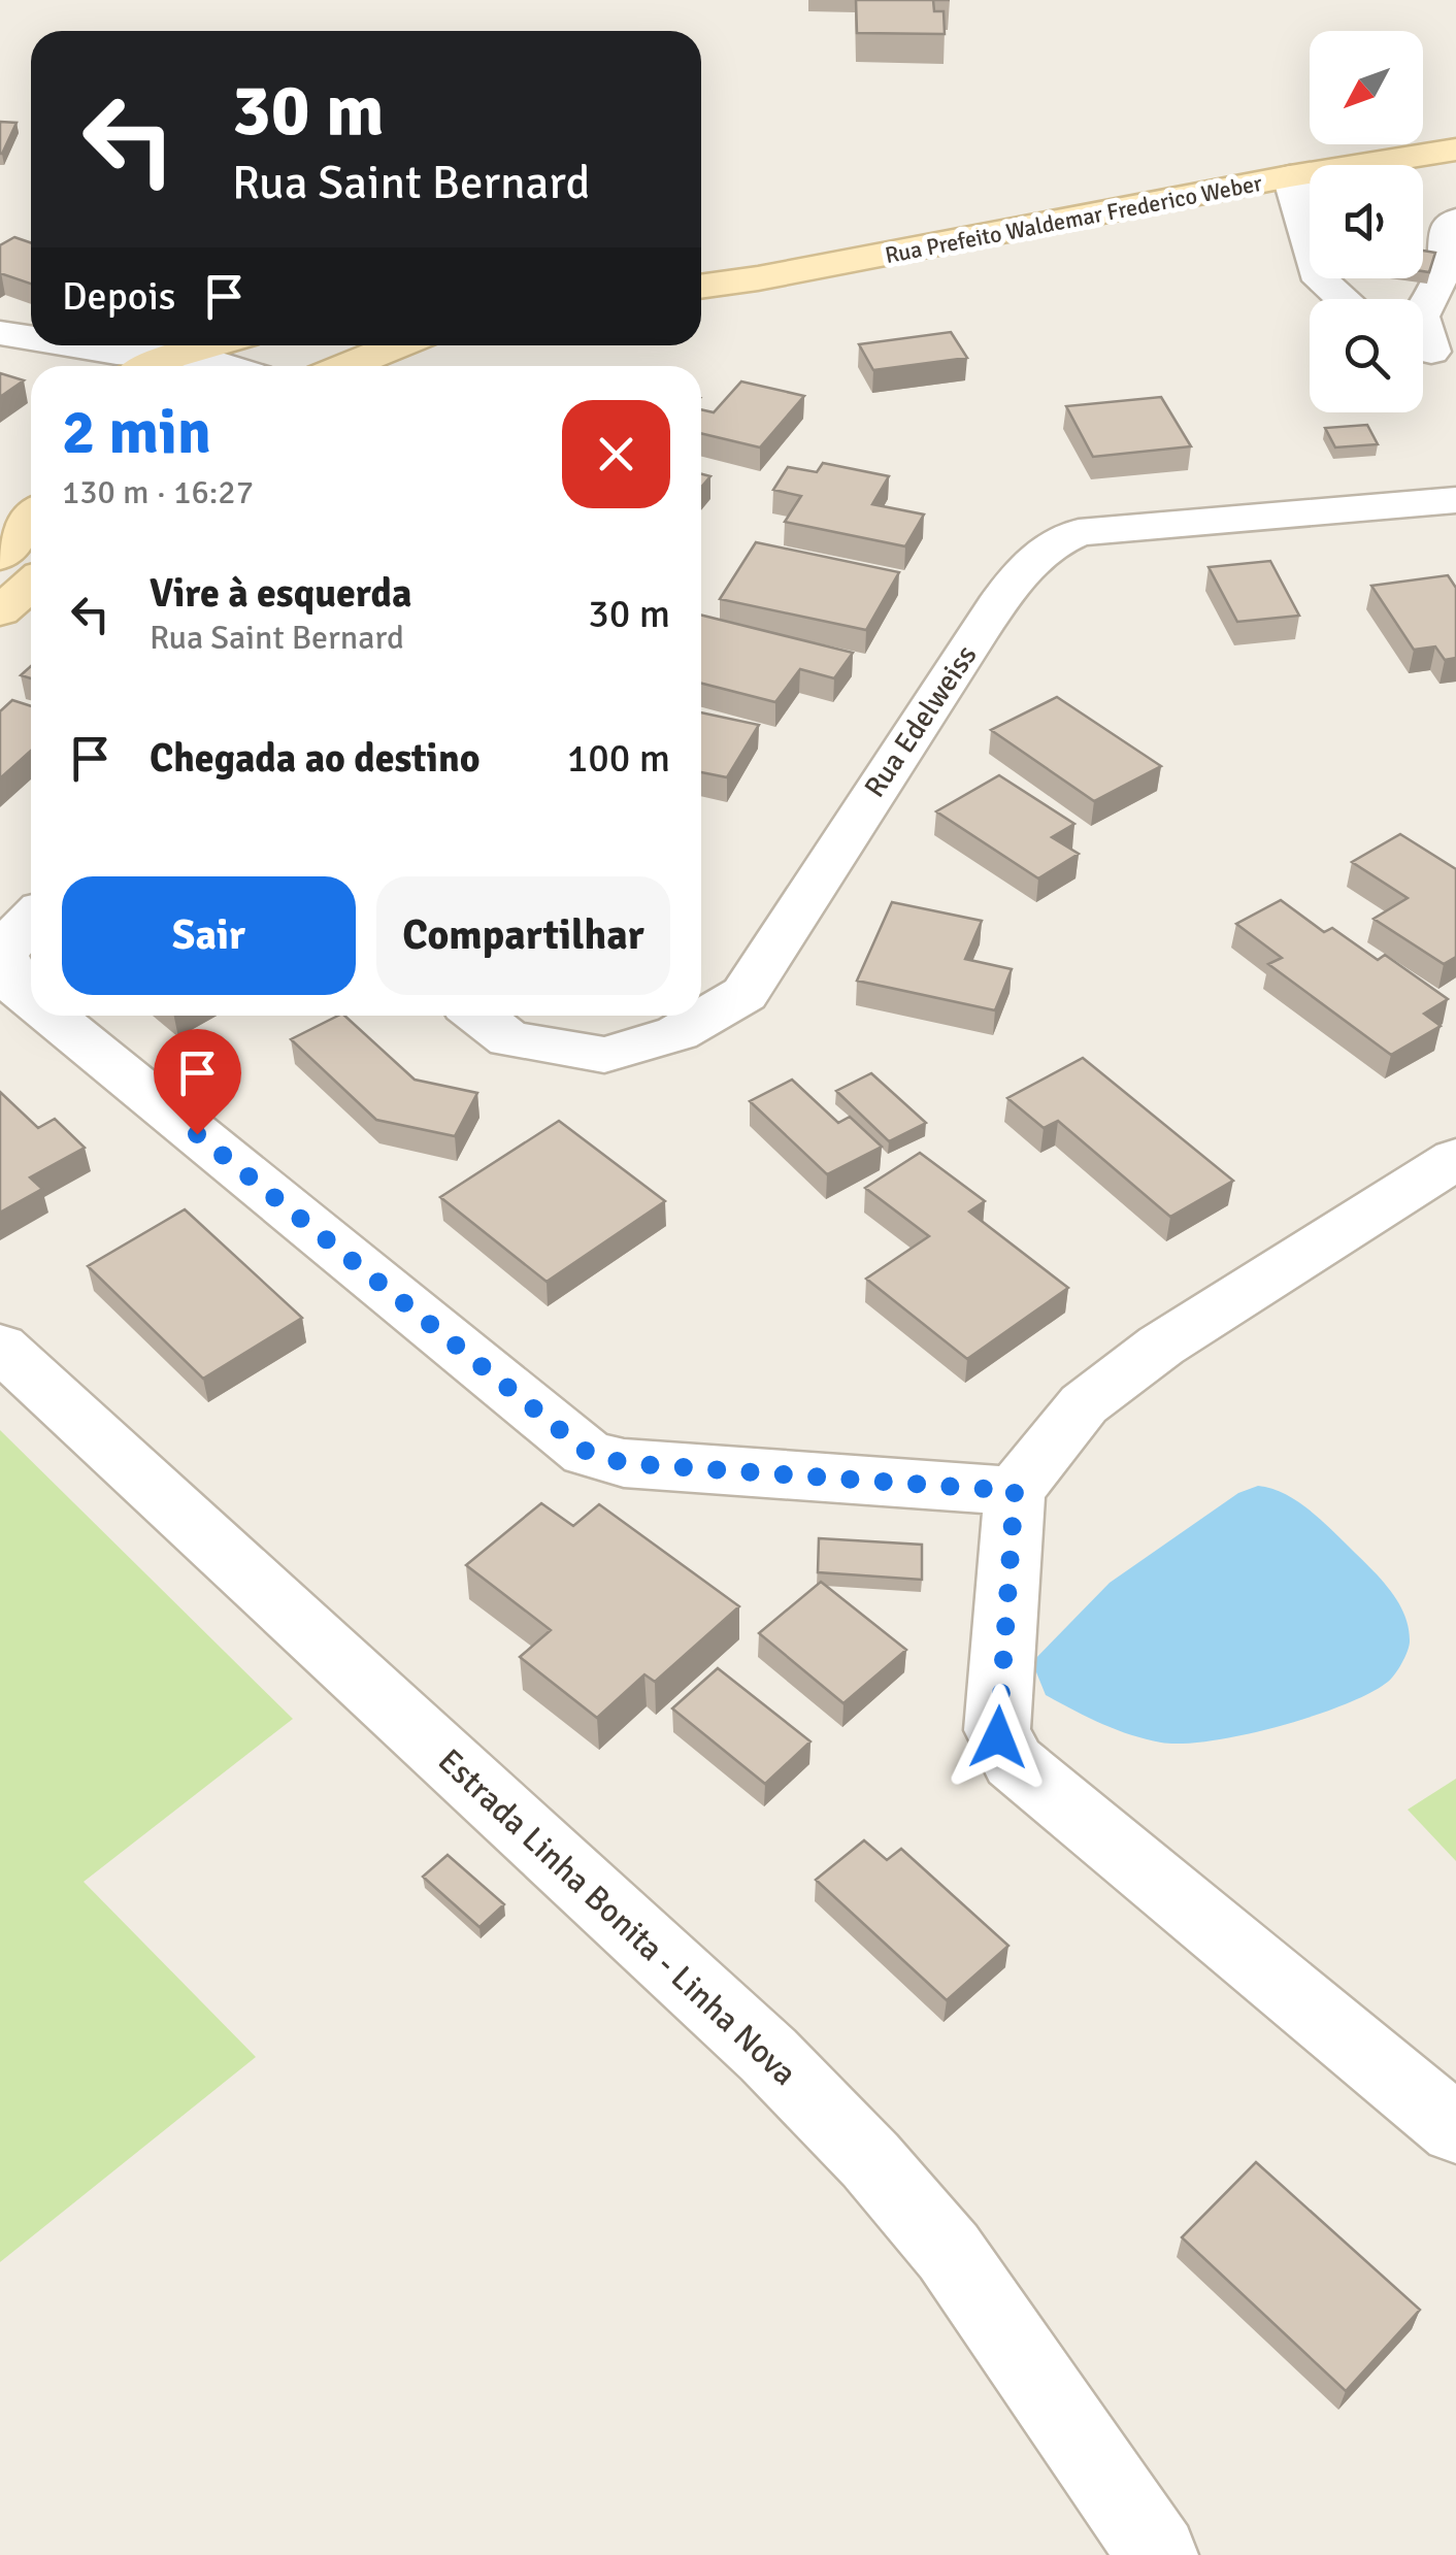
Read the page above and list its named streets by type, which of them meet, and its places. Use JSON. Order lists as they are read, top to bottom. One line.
{"streets":{"main road":["Rua Prefeito Waldemar Frederico Weber"],"street":["Rua Edelweiss","Estrada Linha Bonita - Linha Nova"]},"north":"bottom left","page":{"turn":["30 m","Rua Saint Bernard"],"then":"Depois","heading":["2 min","130 m · 16:27"],"list":[{"name":"Vire à esquerda","note":"Rua Saint Bernard","value":"30 m"},{"name":"Chegada ao destino","value":"100 m"}],"buttons":["Sair","Compartilhar"]}}
